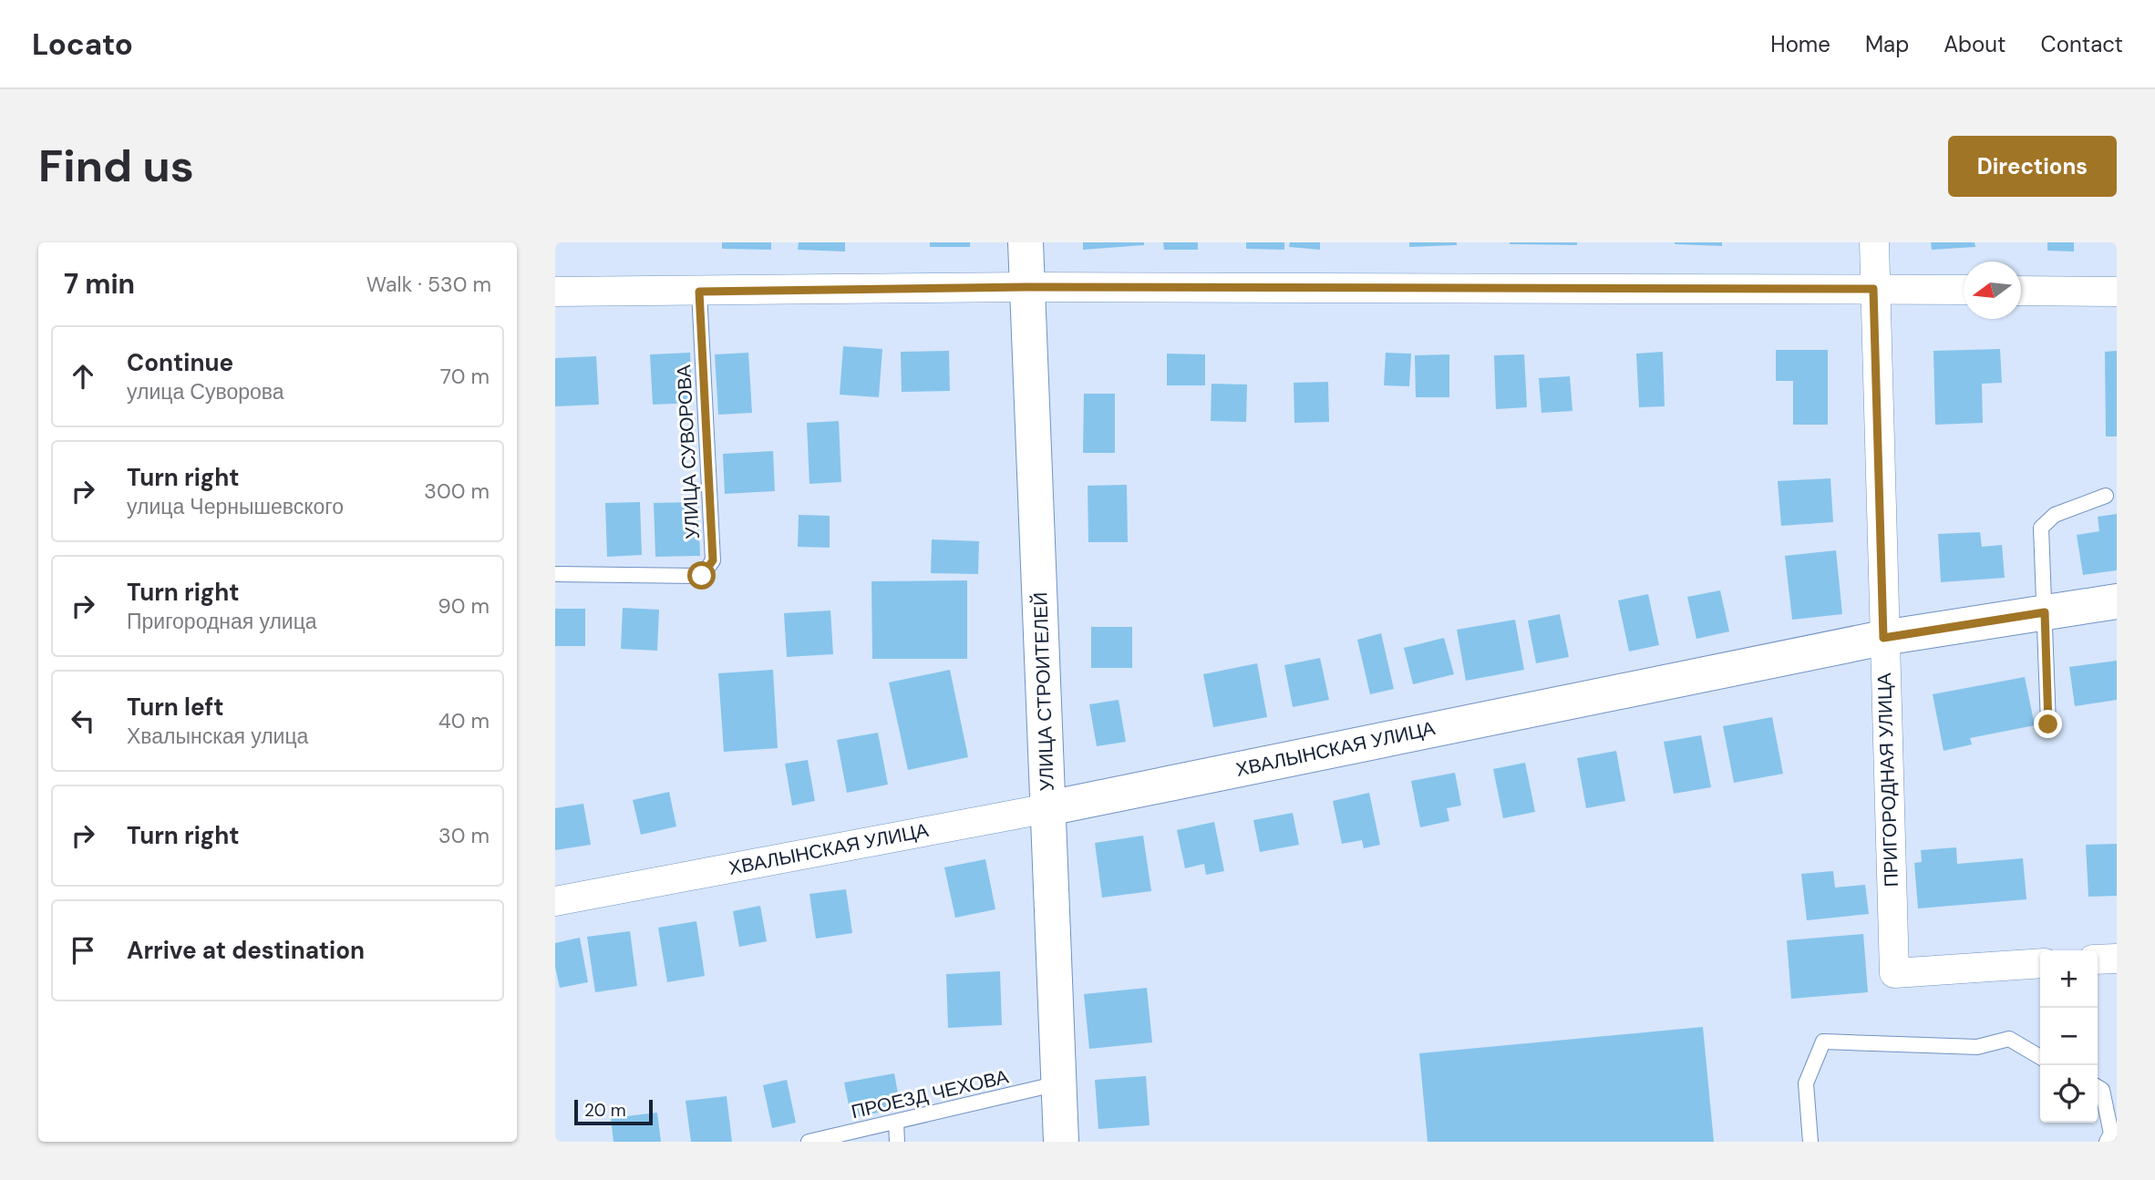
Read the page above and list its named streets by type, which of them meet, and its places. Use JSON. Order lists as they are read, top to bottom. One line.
{"streets":{"street":["УЛИЦА СТРОИТЕЛЕЙ","ХВАЛЫНСКАЯ УЛИЦА","ПРИГОРОДНАЯ УЛИЦА"],"lane":["УЛИЦА СУВОРОВА","ПРОЕЗД ЧЕХОВА"]},"crossings":[["УЛИЦА СТРОИТЕЛЕЙ","ХВАЛЫНСКАЯ УЛИЦА"],["УЛИЦА СТРОИТЕЛЕЙ","ПРОЕЗД ЧЕХОВА"],["ХВАЛЫНСКАЯ УЛИЦА","ПРИГОРОДНАЯ УЛИЦА"]],"scale_bar":"20 m","north":"left","page":{"header":"Locato","nav":["Home","Map","About","Contact"],"buttons":"Directions","title":"Find us","heading":["7 min","Walk · 530 m"],"list":[["Continue","улица Суворова","70 m"],["Turn right","улица Чернышевского","300 m"],["Turn right","Пригородная улица","90 m"],["Turn left","Хвалынская улица","40 m"],["Turn right","30 m"],"Arrive at destination"],"map_buttons":["+","−"],"scale":"20 m"}}
